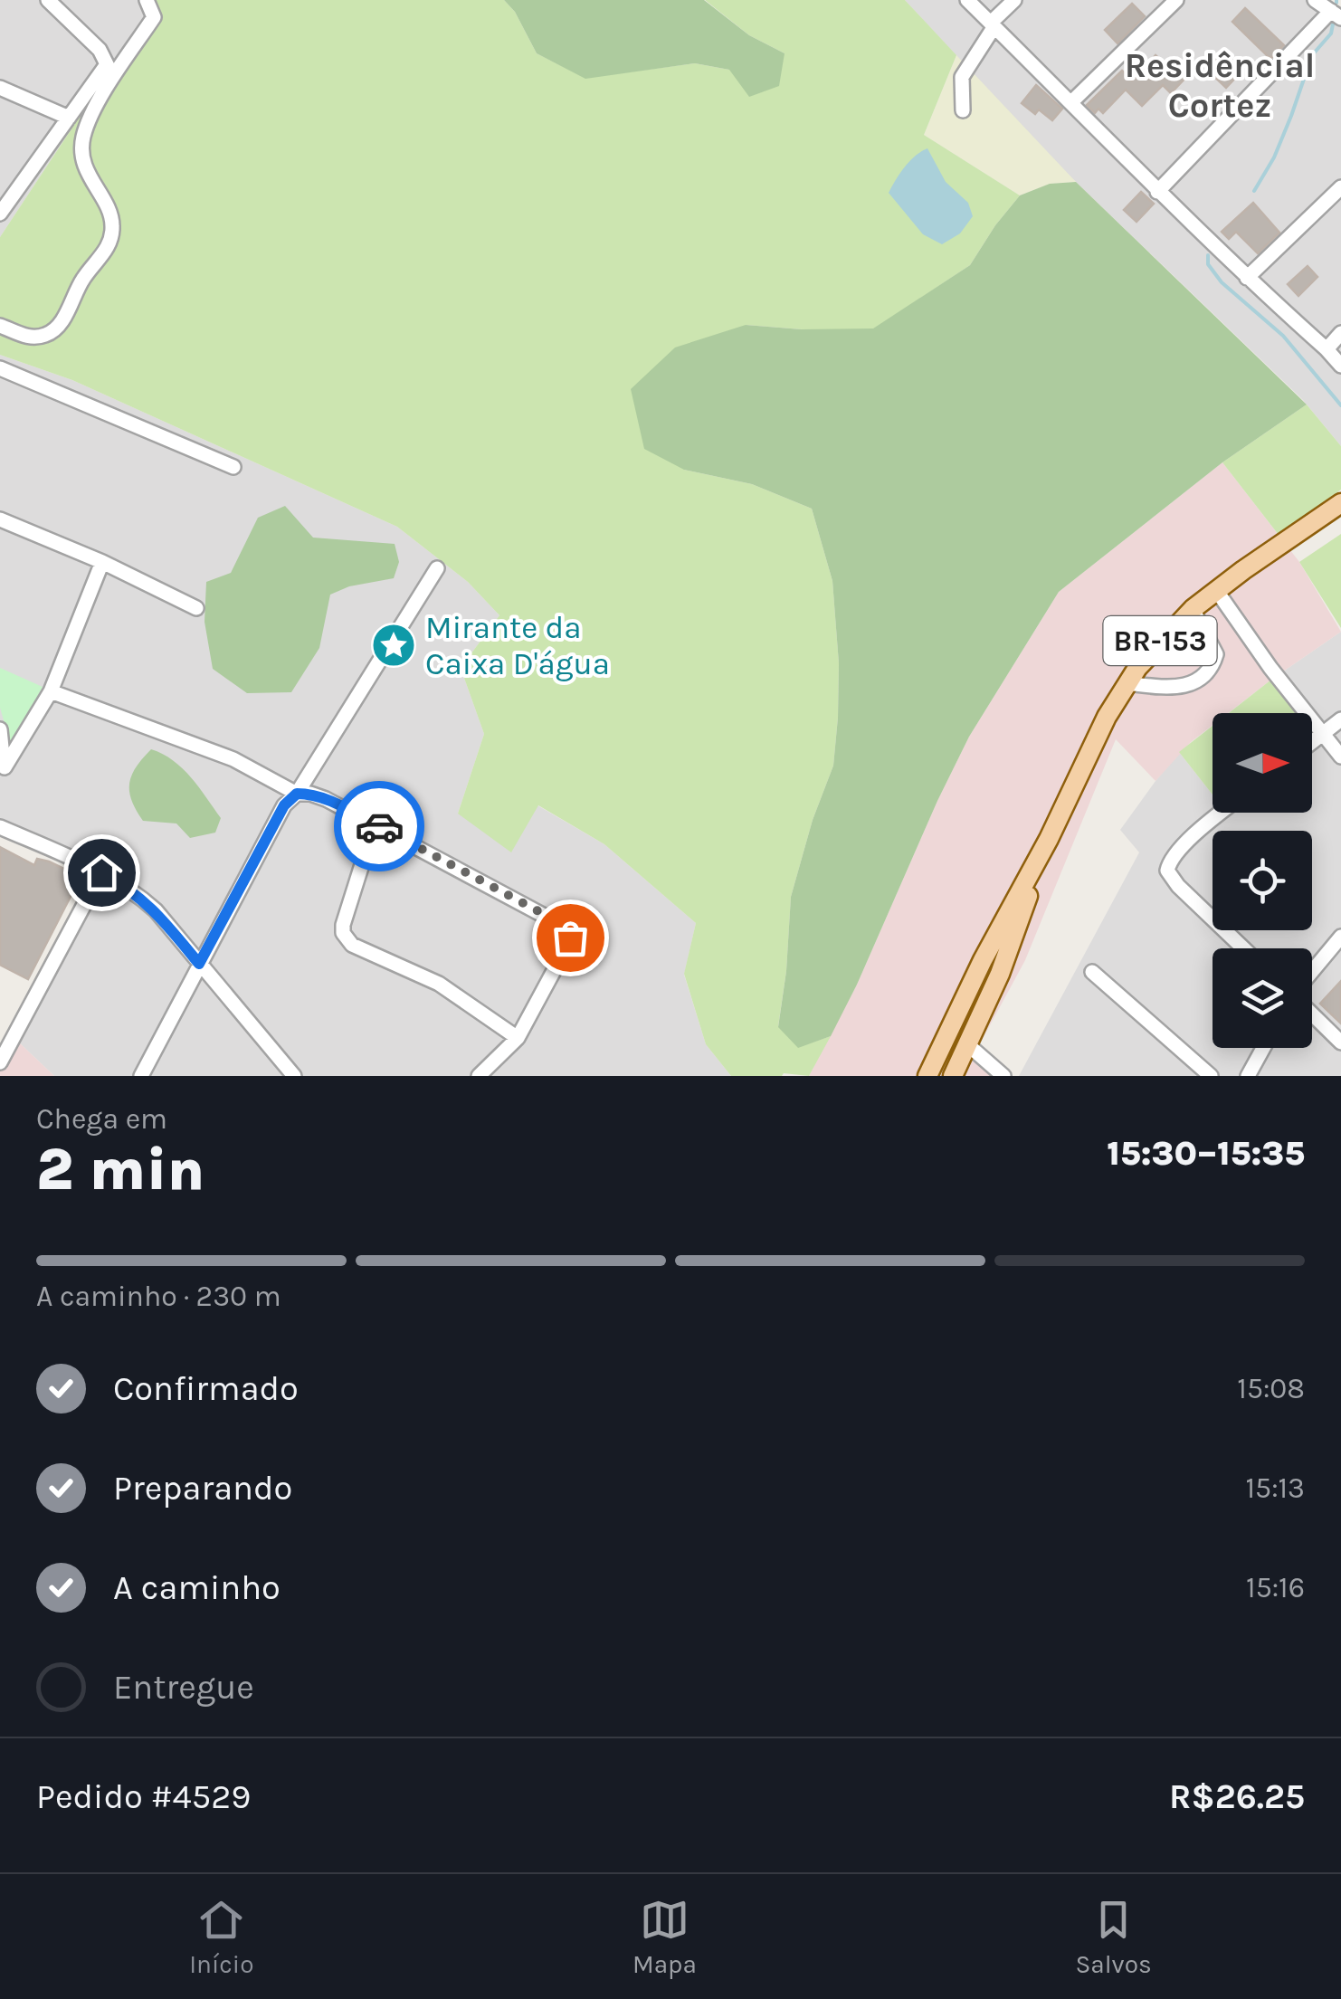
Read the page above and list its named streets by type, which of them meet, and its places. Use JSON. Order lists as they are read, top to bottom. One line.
{"streets":{"main road":["BR-153"]},"districts":["Residêncial Cortez"],"places":{"place":["Mirante da Caixa D'água"]},"north":"right","page":{"heading":["2 min","Chega em","15:30–15:35"],"panel":["Pedido #4529","R$26.25"],"bar":"A caminho · 230 m","list":[["Confirmado","15:08"],["Preparando","15:13"],["A caminho","15:16"],"Entregue"],"tabs":["Início","Mapa","Salvos"]}}
